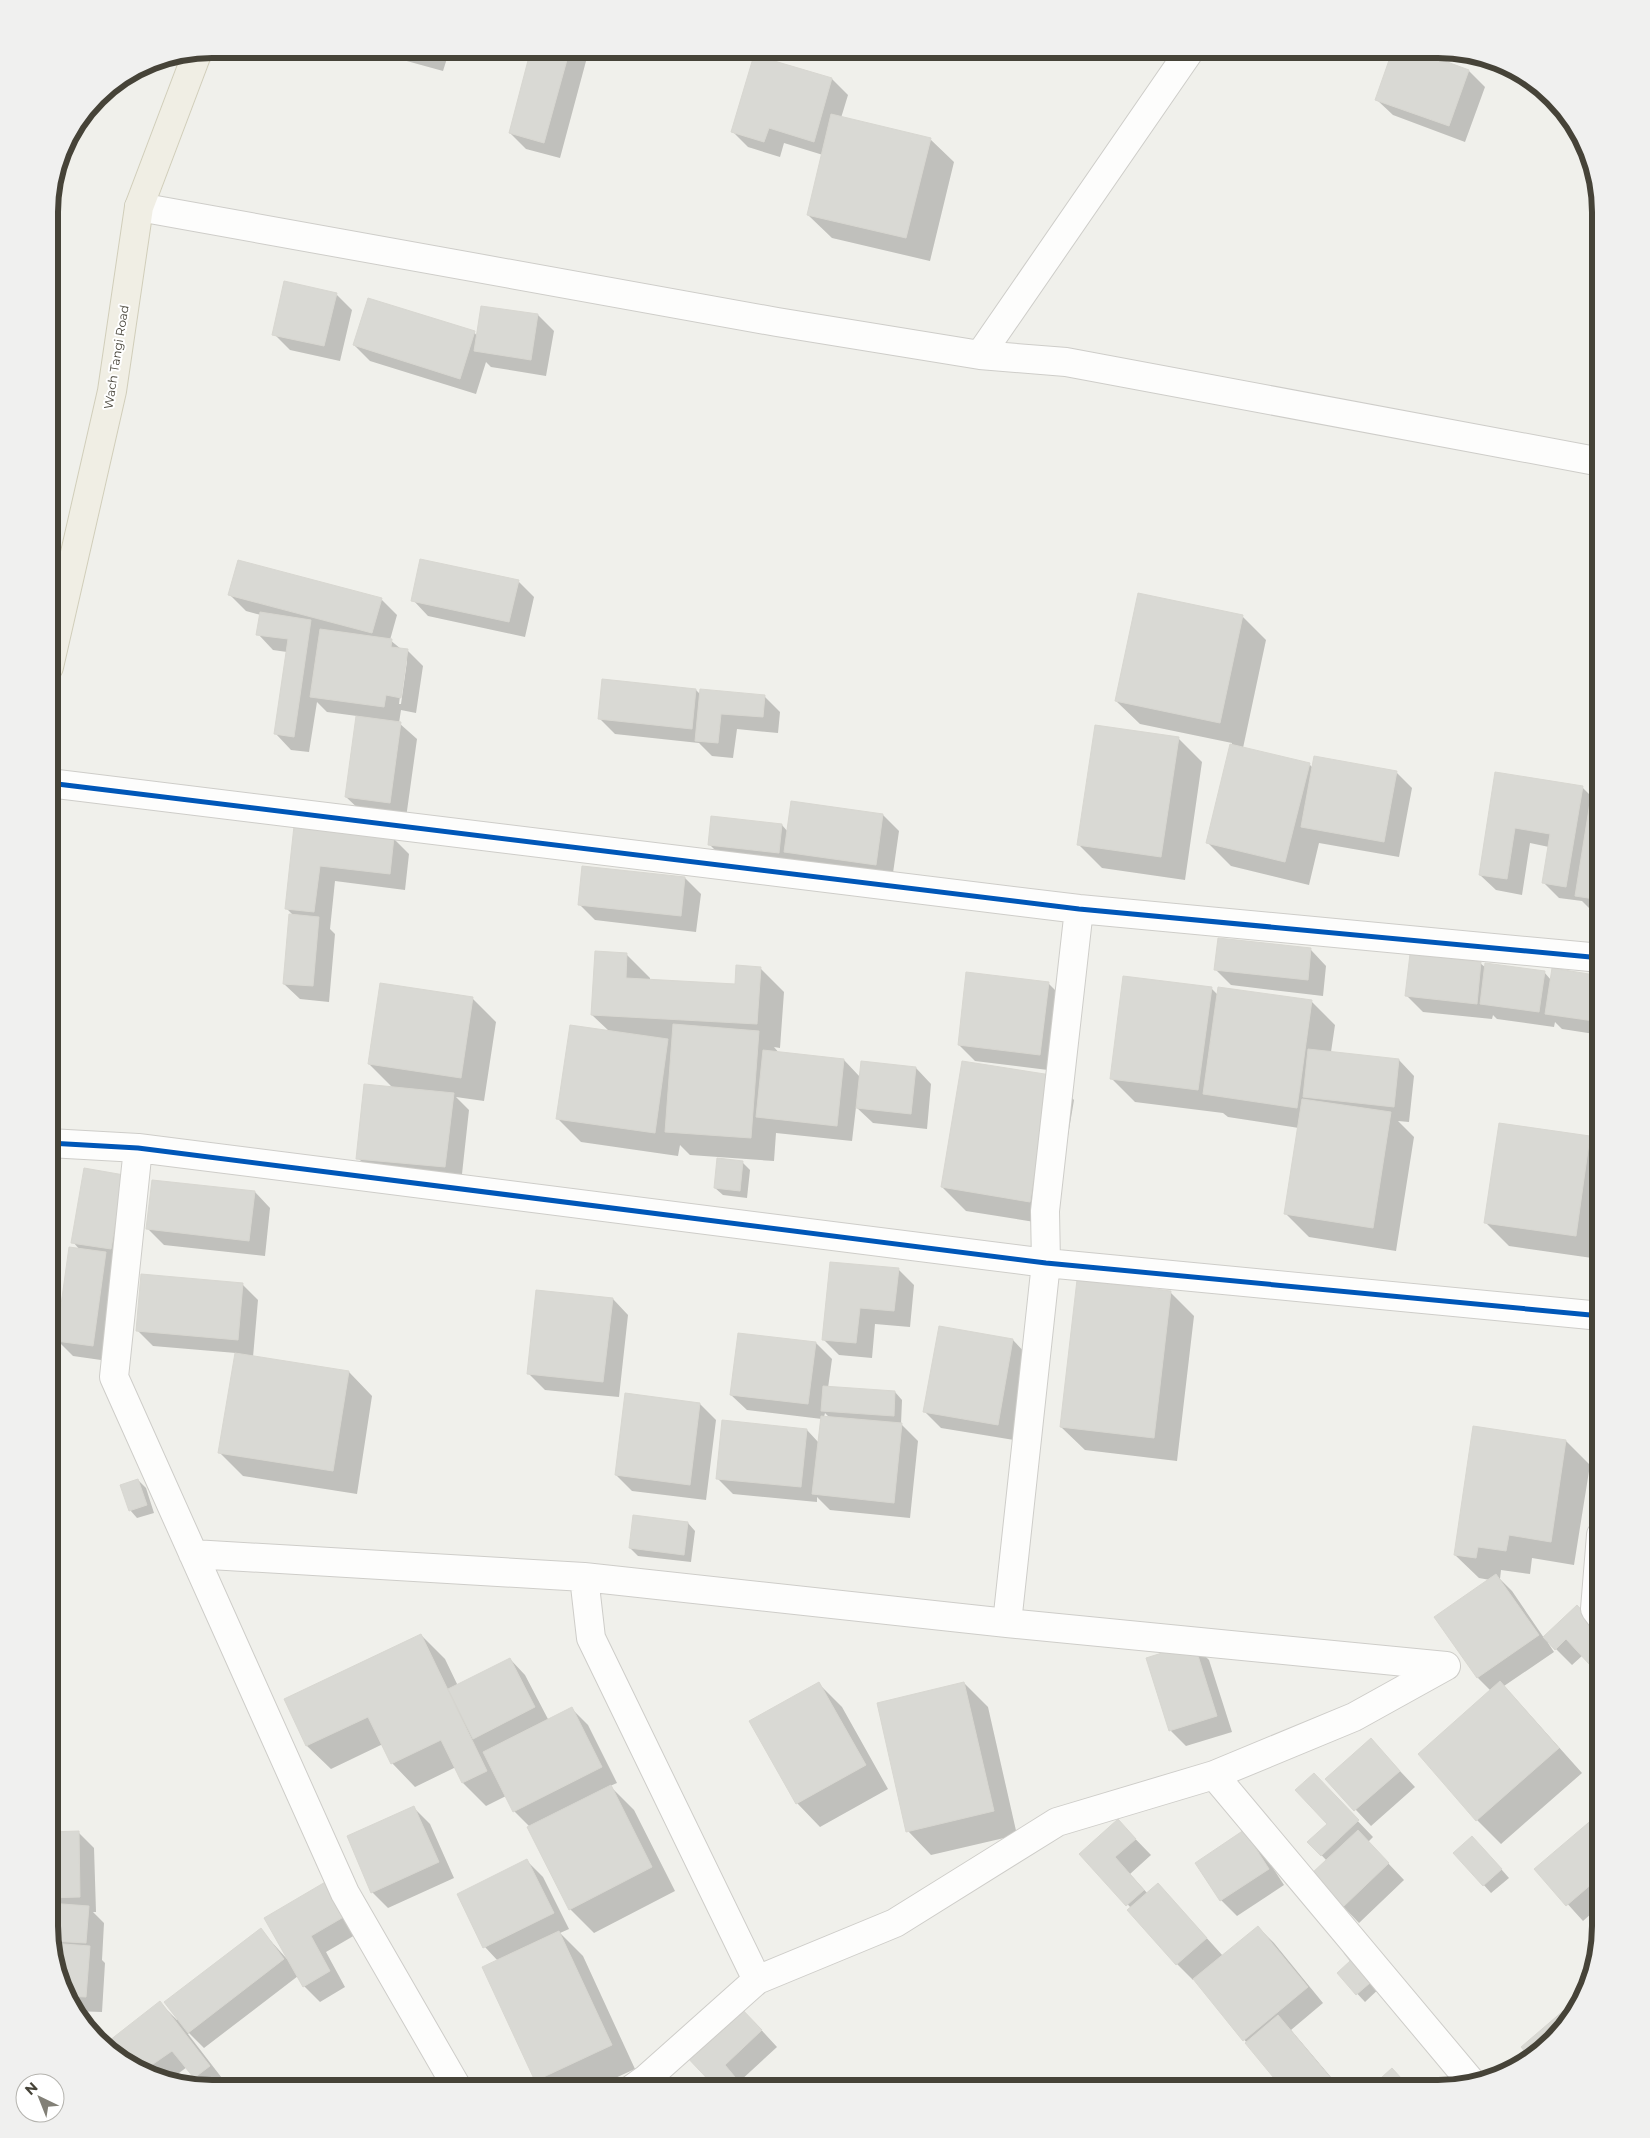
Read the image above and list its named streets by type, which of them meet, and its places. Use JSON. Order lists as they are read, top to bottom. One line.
{"streets":{"main road":["Wach Tangi Road"]},"north":"top left"}
